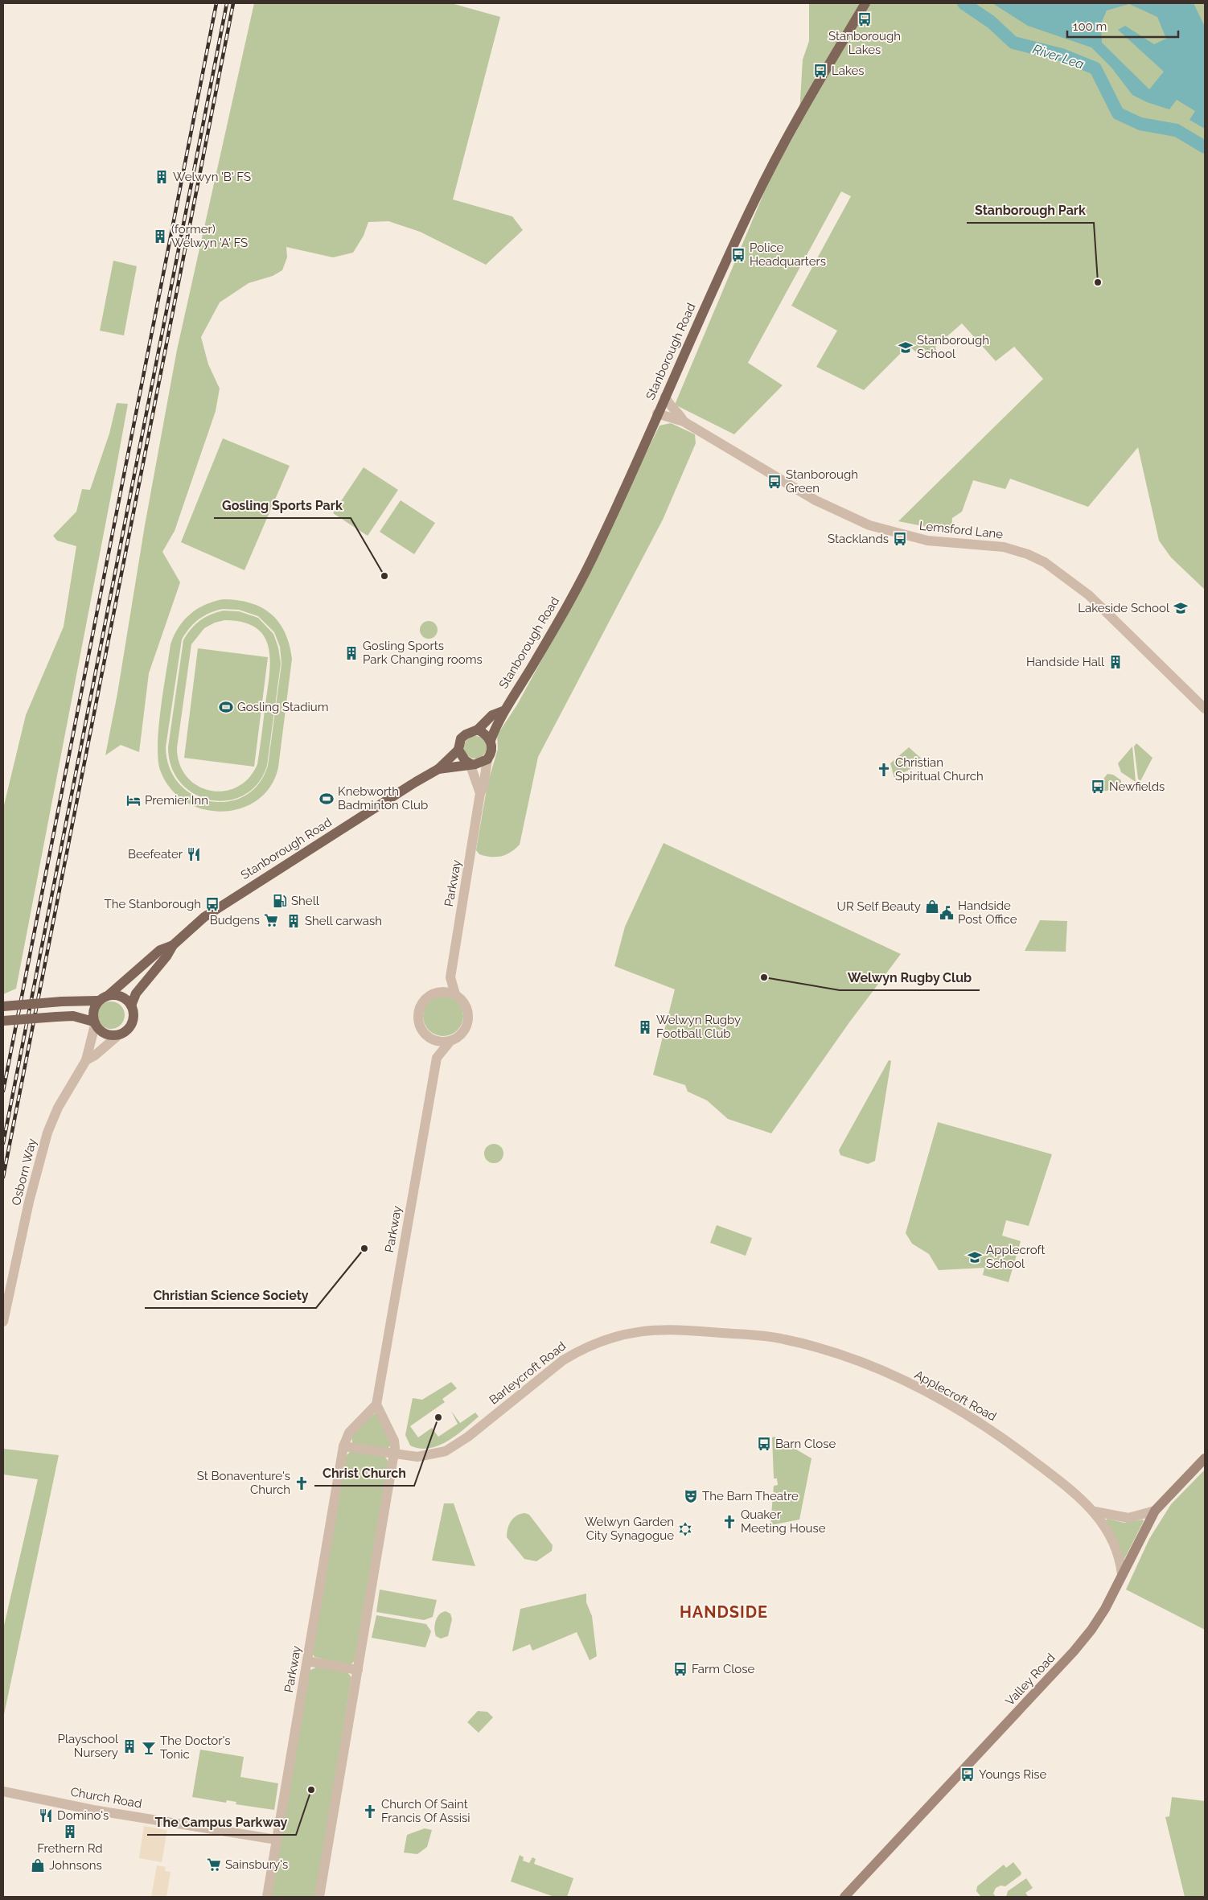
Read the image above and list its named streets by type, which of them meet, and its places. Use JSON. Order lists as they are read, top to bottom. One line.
{"streets":{"main road":["Stanborough Road","Valley Road"],"street":["Lemsford Lane","Parkway","Osborn Way","Barleycroft Road","Applecroft Road","Church Road"]},"crossings":[["Stanborough Road","Lemsford Lane"],["Stanborough Road","Parkway"],["Stanborough Road","Osborn Way"],["Parkway","Church Road"],["Barleycroft Road","Applecroft Road"],["Applecroft Road","Valley Road"]],"districts":["HANDSIDE"],"water":["River Lea"],"places":{"bus stop":["Stanborough Lakes","Lakes","Police Headquarters","Stanborough Green","Stacklands","Newfields","The Stanborough","Barn Close","Farm Close","Youngs Rise"],"building":["Welwyn 'B' FS","(former) Welwyn 'A' FS","Gosling Sports Park Changing rooms","Handside Hall","Shell carwash","Welwyn Rugby Football Club","Playschool Nursery","Frethern Rd"],"other":["Stanborough Park","Gosling Sports Park","Welwyn Rugby Club","Christian Science Society","Christ Church","The Campus Parkway"],"school or university":["Stanborough School","Lakeside School","Applecroft School"],"sports":["Gosling Stadium","Knebworth Badminton Club"],"church":["Christian Spiritual Church","St Bonaventure's Church","Quaker Meeting House","Church Of Saint Francis Of Assisi"],"hotel":["Premier Inn"],"restaurant":["Beefeater","Domino's"],"fuel station":["Shell"],"shop":["UR Self Beauty","Johnsons"],"public building":["Handside Post Office"],"supermarket":["Budgens","Sainsbury's"],"theatre":["The Barn Theatre"],"synagogue":["Welwyn Garden City Synagogue"],"bar":["The Doctor's Tonic"]},"scale_bar":"100 m"}
